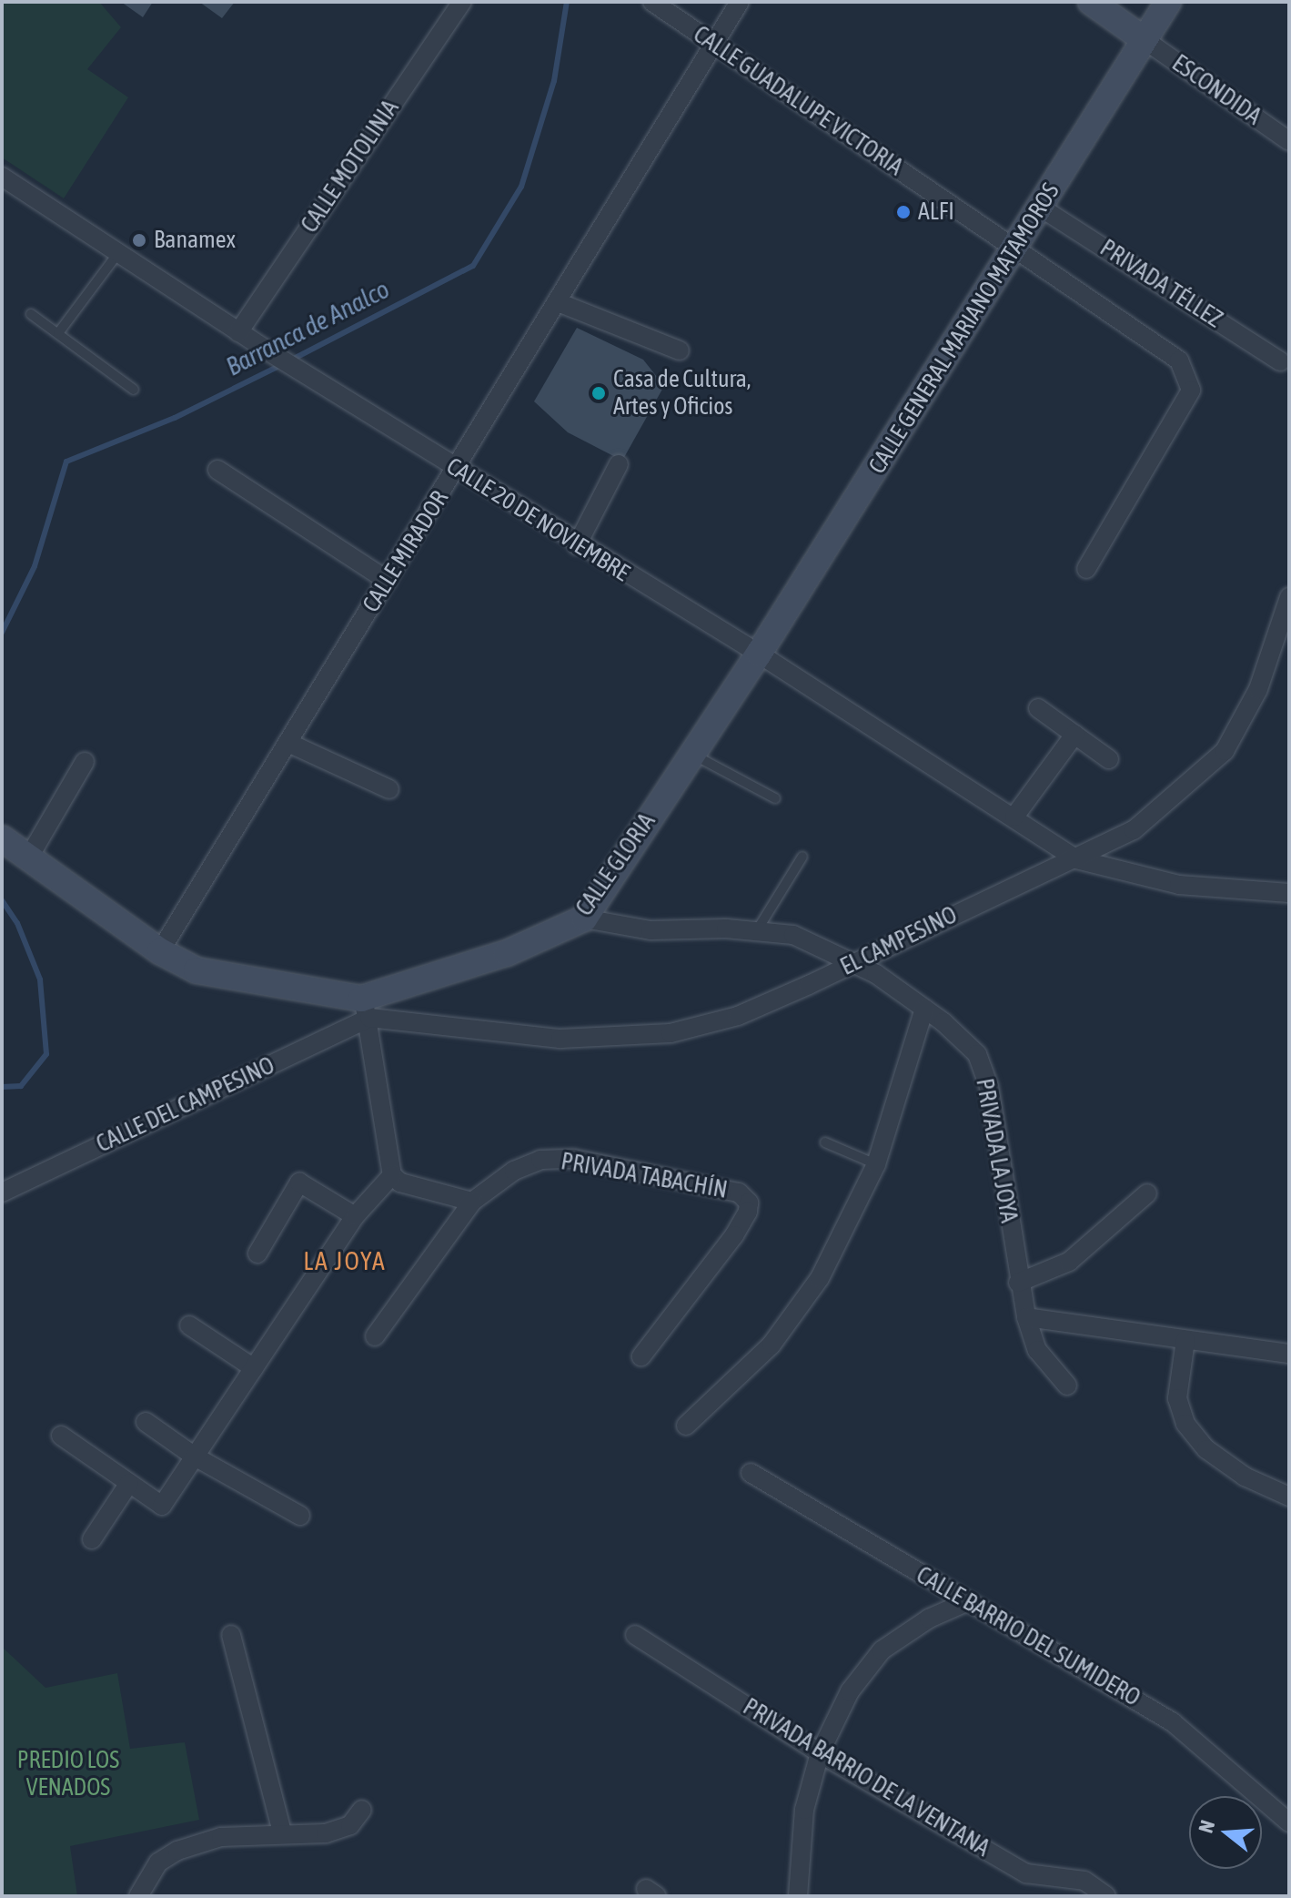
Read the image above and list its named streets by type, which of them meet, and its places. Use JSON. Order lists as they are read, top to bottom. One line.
{"streets":{"main road":["CALLE GENERAL MARIANO MATAMOROS","CALLE GLORIA"],"street":["ESCONDIDA","CALLE GUADALUPE VICTORIA","CALLE MOTOLINIA","PRIVADA TÉLLEZ","CALLE 20 DE NOVIEMBRE","CALLE MIRADOR","EL CAMPESINO","CALLE DEL CAMPESINO","PRIVADA LA JOYA","PRIVADA TABACHÍN","CALLE BARRIO DEL SUMIDERO","PRIVADA BARRIO DE LA VENTANA"]},"crossings":[["ESCONDIDA","CALLE GENERAL MARIANO MATAMOROS"],["CALLE GUADALUPE VICTORIA","CALLE GENERAL MARIANO MATAMOROS"],["CALLE GUADALUPE VICTORIA","CALLE MIRADOR"],["CALLE MOTOLINIA","CALLE 20 DE NOVIEMBRE"],["PRIVADA TÉLLEZ","CALLE GENERAL MARIANO MATAMOROS"],["CALLE GENERAL MARIANO MATAMOROS","CALLE 20 DE NOVIEMBRE"],["CALLE GENERAL MARIANO MATAMOROS","CALLE GLORIA"],["CALLE 20 DE NOVIEMBRE","CALLE MIRADOR"],["CALLE 20 DE NOVIEMBRE","CALLE GLORIA"],["CALLE 20 DE NOVIEMBRE","EL CAMPESINO"],["CALLE GLORIA","EL CAMPESINO"],["CALLE GLORIA","CALLE DEL CAMPESINO"],["CALLE GLORIA","PRIVADA LA JOYA"],["EL CAMPESINO","CALLE DEL CAMPESINO"],["EL CAMPESINO","PRIVADA LA JOYA"]],"districts":["LA JOYA"],"water":["Barranca de Analco"],"parks":["PREDIO LOS VENADOS"],"places":["ALFI","Banamex","Casa de Cultura, Artes y Oficios"],"north":"left"}
